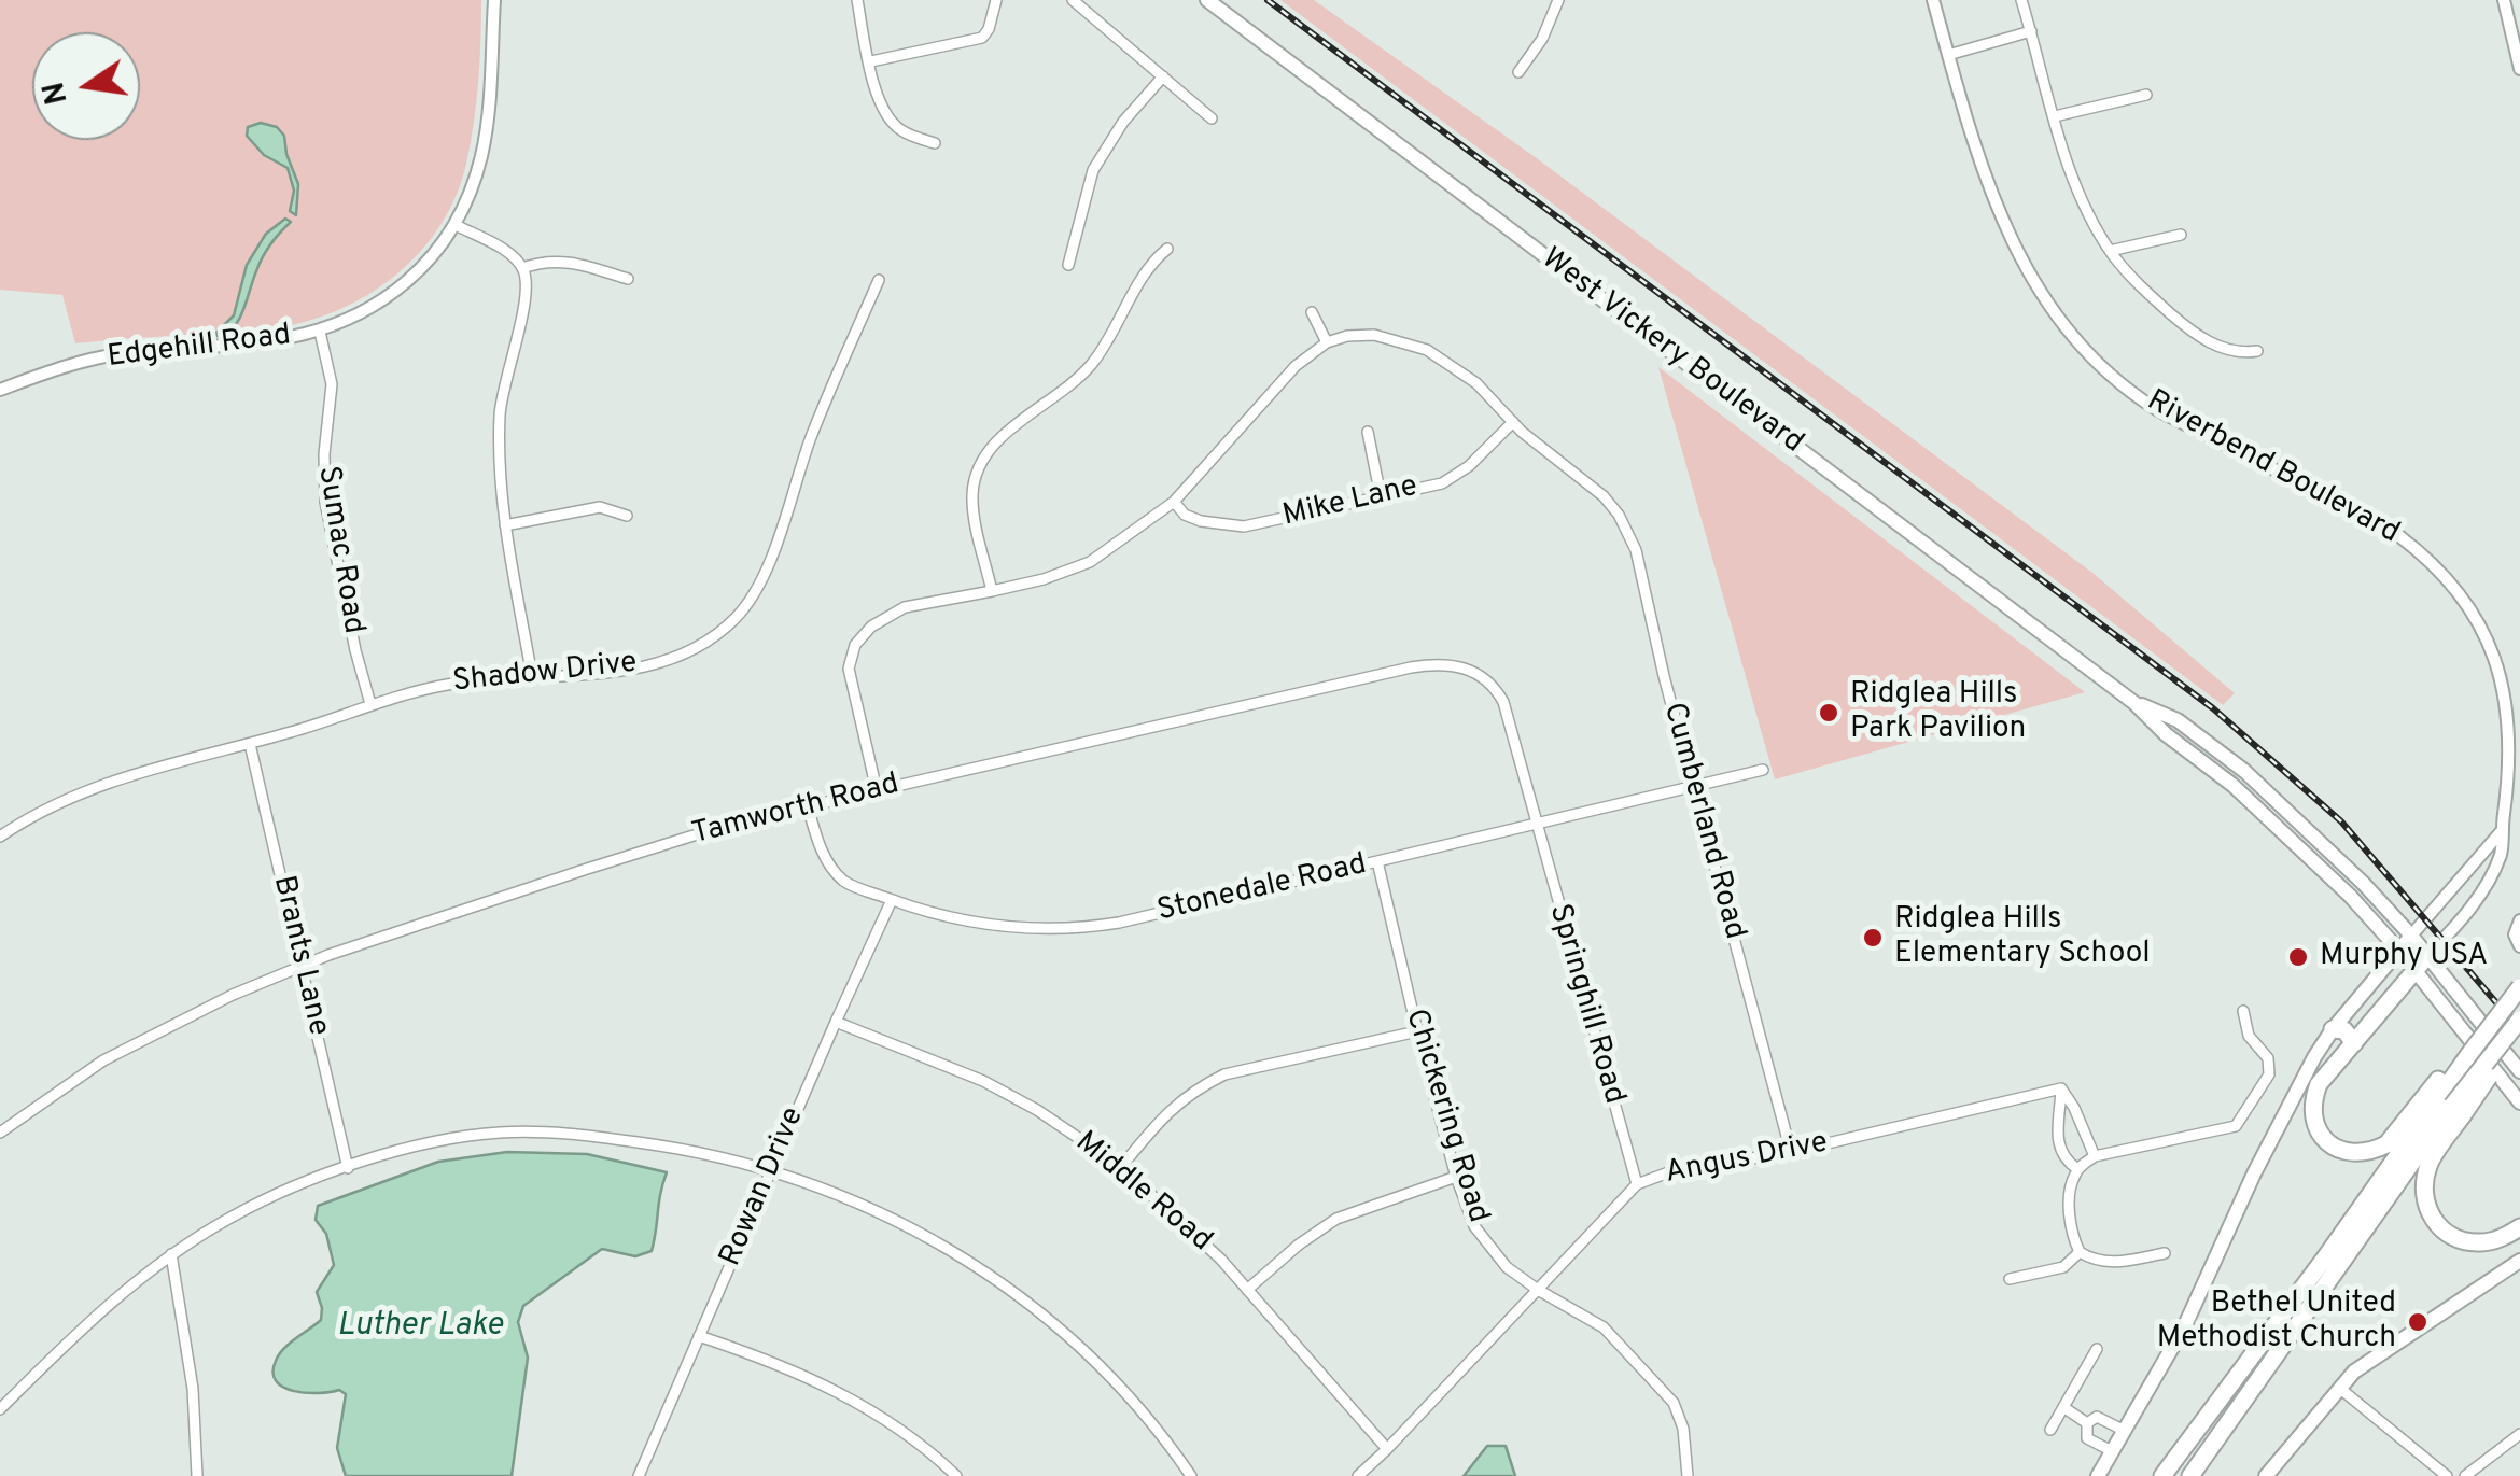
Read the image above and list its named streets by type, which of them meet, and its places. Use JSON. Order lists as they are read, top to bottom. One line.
{"streets":{"main road":["West Vickery Boulevard"],"street":["Edgehill Road","Riverbend Boulevard","Mike Lane","Sumac Road","Shadow Drive","Tamworth Road","Cumberland Road","Stonedale Road","Brants Lane","Springhill Road","Chickering Road","Angus Drive","Rowan Drive","Middle Road"]},"crossings":[["Edgehill Road","Sumac Road"],["West Vickery Boulevard","Riverbend Boulevard"],["Mike Lane","Cumberland Road"],["Sumac Road","Shadow Drive"],["Shadow Drive","Brants Lane"],["Tamworth Road","Stonedale Road"],["Tamworth Road","Brants Lane"],["Tamworth Road","Springhill Road"],["Cumberland Road","Stonedale Road"],["Cumberland Road","Angus Drive"],["Stonedale Road","Springhill Road"],["Stonedale Road","Chickering Road"],["Stonedale Road","Rowan Drive"],["Springhill Road","Angus Drive"],["Chickering Road","Angus Drive"],["Angus Drive","Middle Road"],["Rowan Drive","Middle Road"]],"water":["Luther Lake"],"places":["Ridglea Hills Park Pavilion","Ridglea Hills Elementary School","Murphy USA","Bethel United Methodist Church"],"north":"left"}
